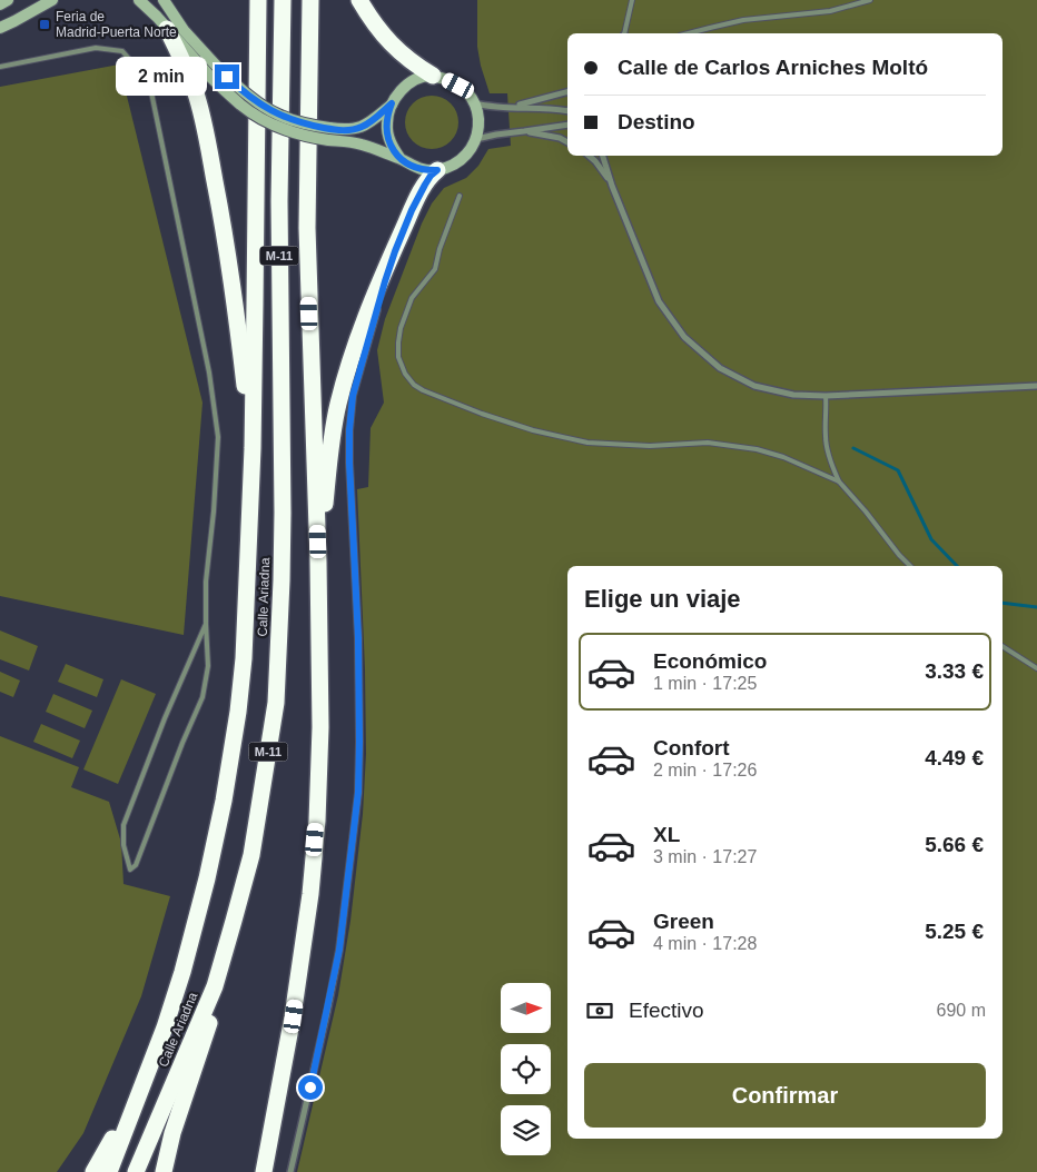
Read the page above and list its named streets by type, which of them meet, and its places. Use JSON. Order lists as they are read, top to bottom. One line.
{"streets":{"highway":["M-11","Calle Ariadna"]},"places":{"transit":["Feria de Madrid-Puerta Norte"]},"north":"right","page":{"banner":["Calle de Carlos Arniches Moltó","Destino"],"bubble":"2 min","heading":"Elige un viaje","list":[{"name":"Económico","note":"1 min · 17:25","value":"3.33 €"},{"name":"Confort","note":"2 min · 17:26","value":"4.49 €"},{"name":"XL","note":"3 min · 17:27","value":"5.66 €"},{"name":"Green","note":"4 min · 17:28","value":"5.25 €"}],"pay":["Efectivo","690 m"],"buttons":"Confirmar"}}
